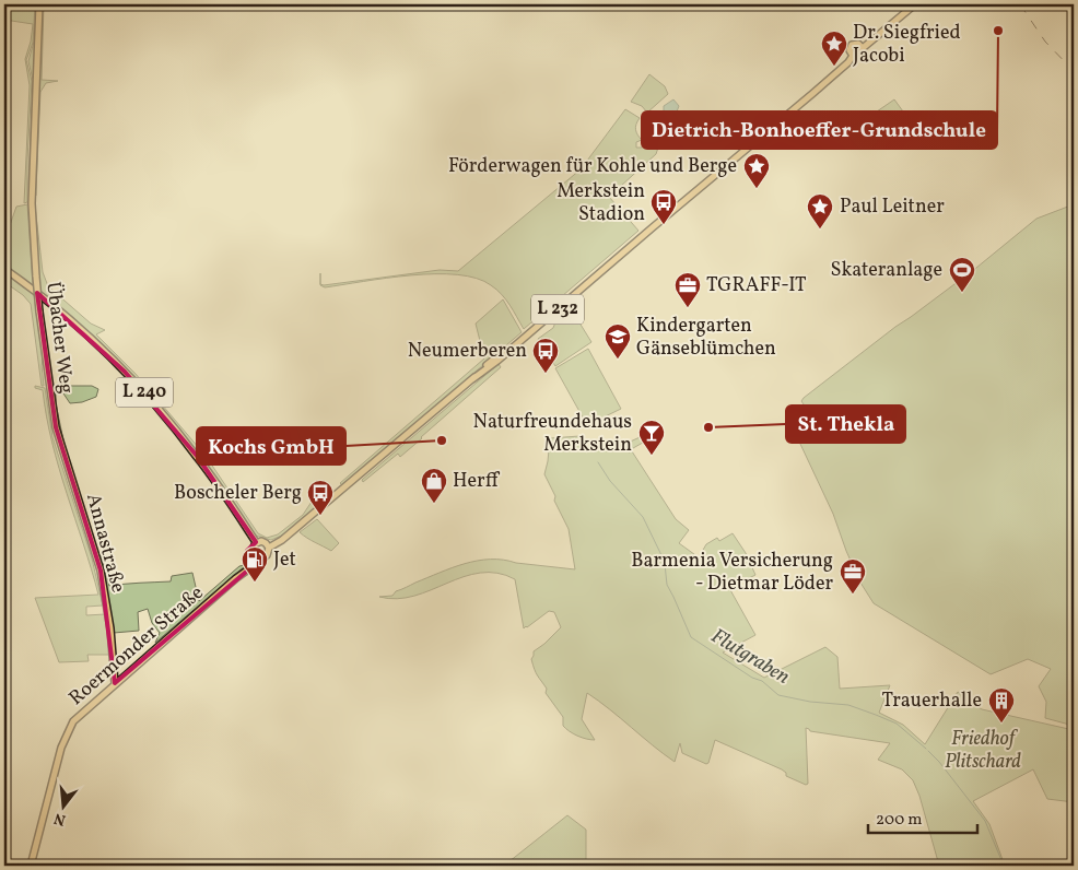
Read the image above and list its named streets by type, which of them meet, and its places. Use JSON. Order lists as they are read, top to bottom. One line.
{"streets":{"main road":["L 232","Übacher Weg","L 240","Annastraße","Roermonder Straße"]},"crossings":[["L 232","L 240"],["L 232","Roermonder Straße"],["Übacher Weg","Annastraße"],["L 240","Roermonder Straße"],["Annastraße","Roermonder Straße"]],"water":["Flutgraben"],"parks":["Friedhof Plitschard"],"places":{"other":["Dietrich-Bonhoeffer-Grundschule","St. Thekla","Kochs GmbH"],"place":["Dr. Siegfried Jacobi","Förderwagen für Kohle und Berge","Paul Leitner"],"bus stop":["Merkstein Stadion","Neumerberen","Boscheler Berg"],"sports":["Skateranlage"],"office":["TGRAFF-IT","Barmenia Versicherung - Dietmar Löder"],"school or university":["Kindergarten Gänseblümchen"],"bar":["Naturfreundehaus Merkstein"],"shop":["Herff"],"fuel station":["Jet"],"building":["Trauerhalle"]},"scale_bar":"200 m","north":"bottom"}
